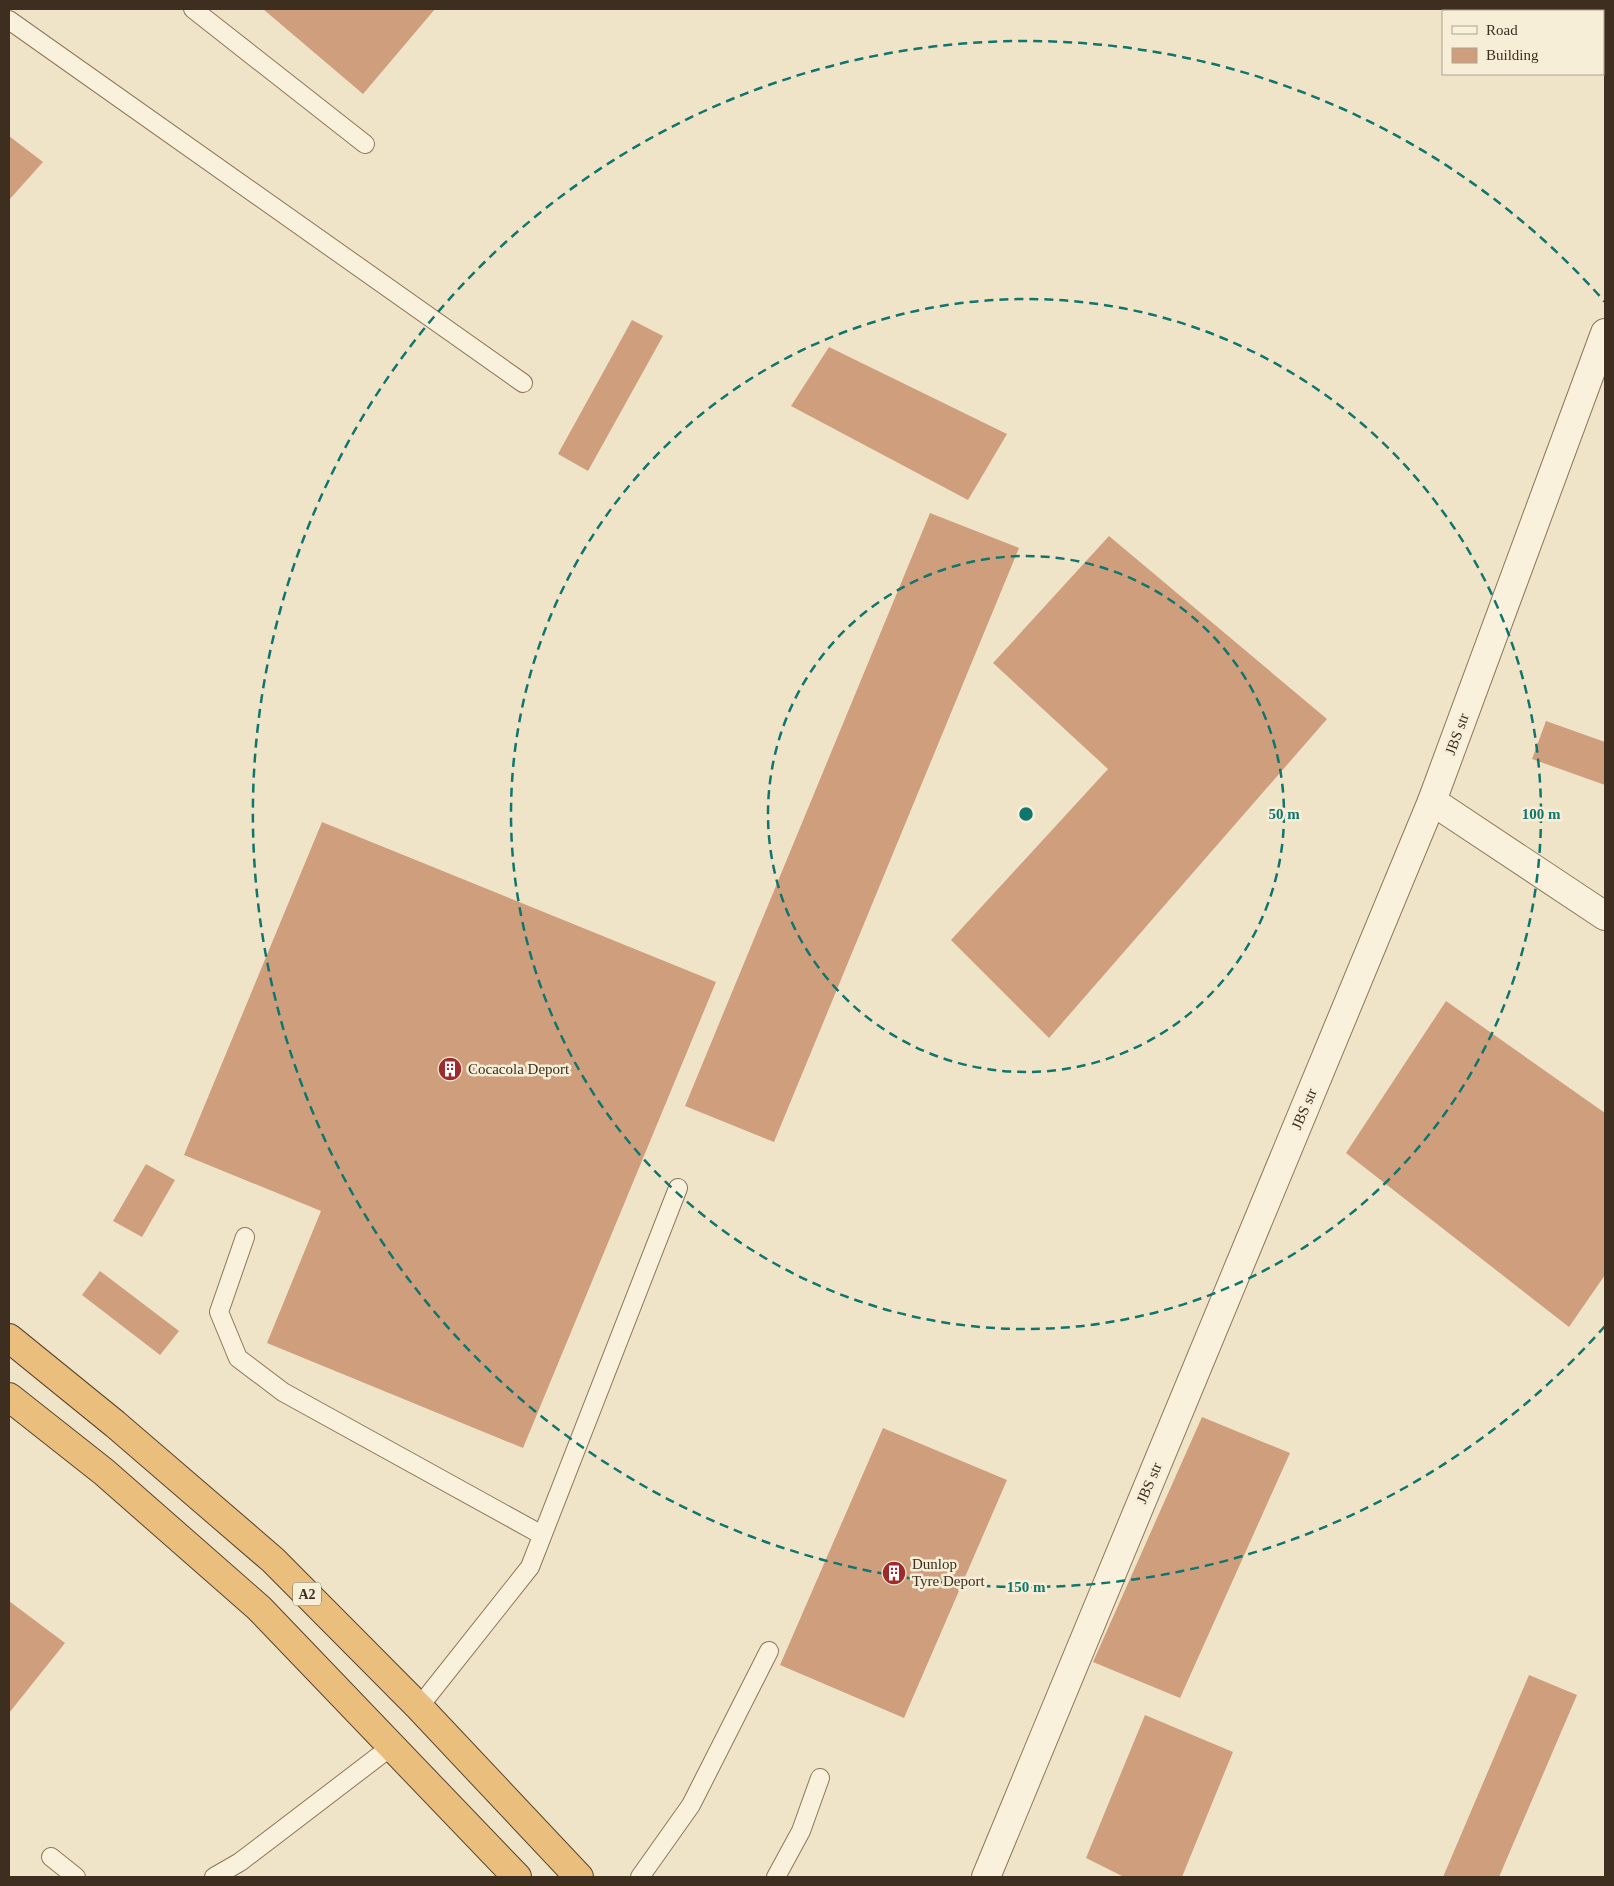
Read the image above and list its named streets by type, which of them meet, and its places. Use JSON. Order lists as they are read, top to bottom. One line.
{"streets":{"highway":["A2"],"street":["JBS str"]},"places":{"building":["Cocacola Deport","Dunlop Tyre Deport"]},"legend":["Road","Building"],"rings":["50 m","100 m","150 m"]}
